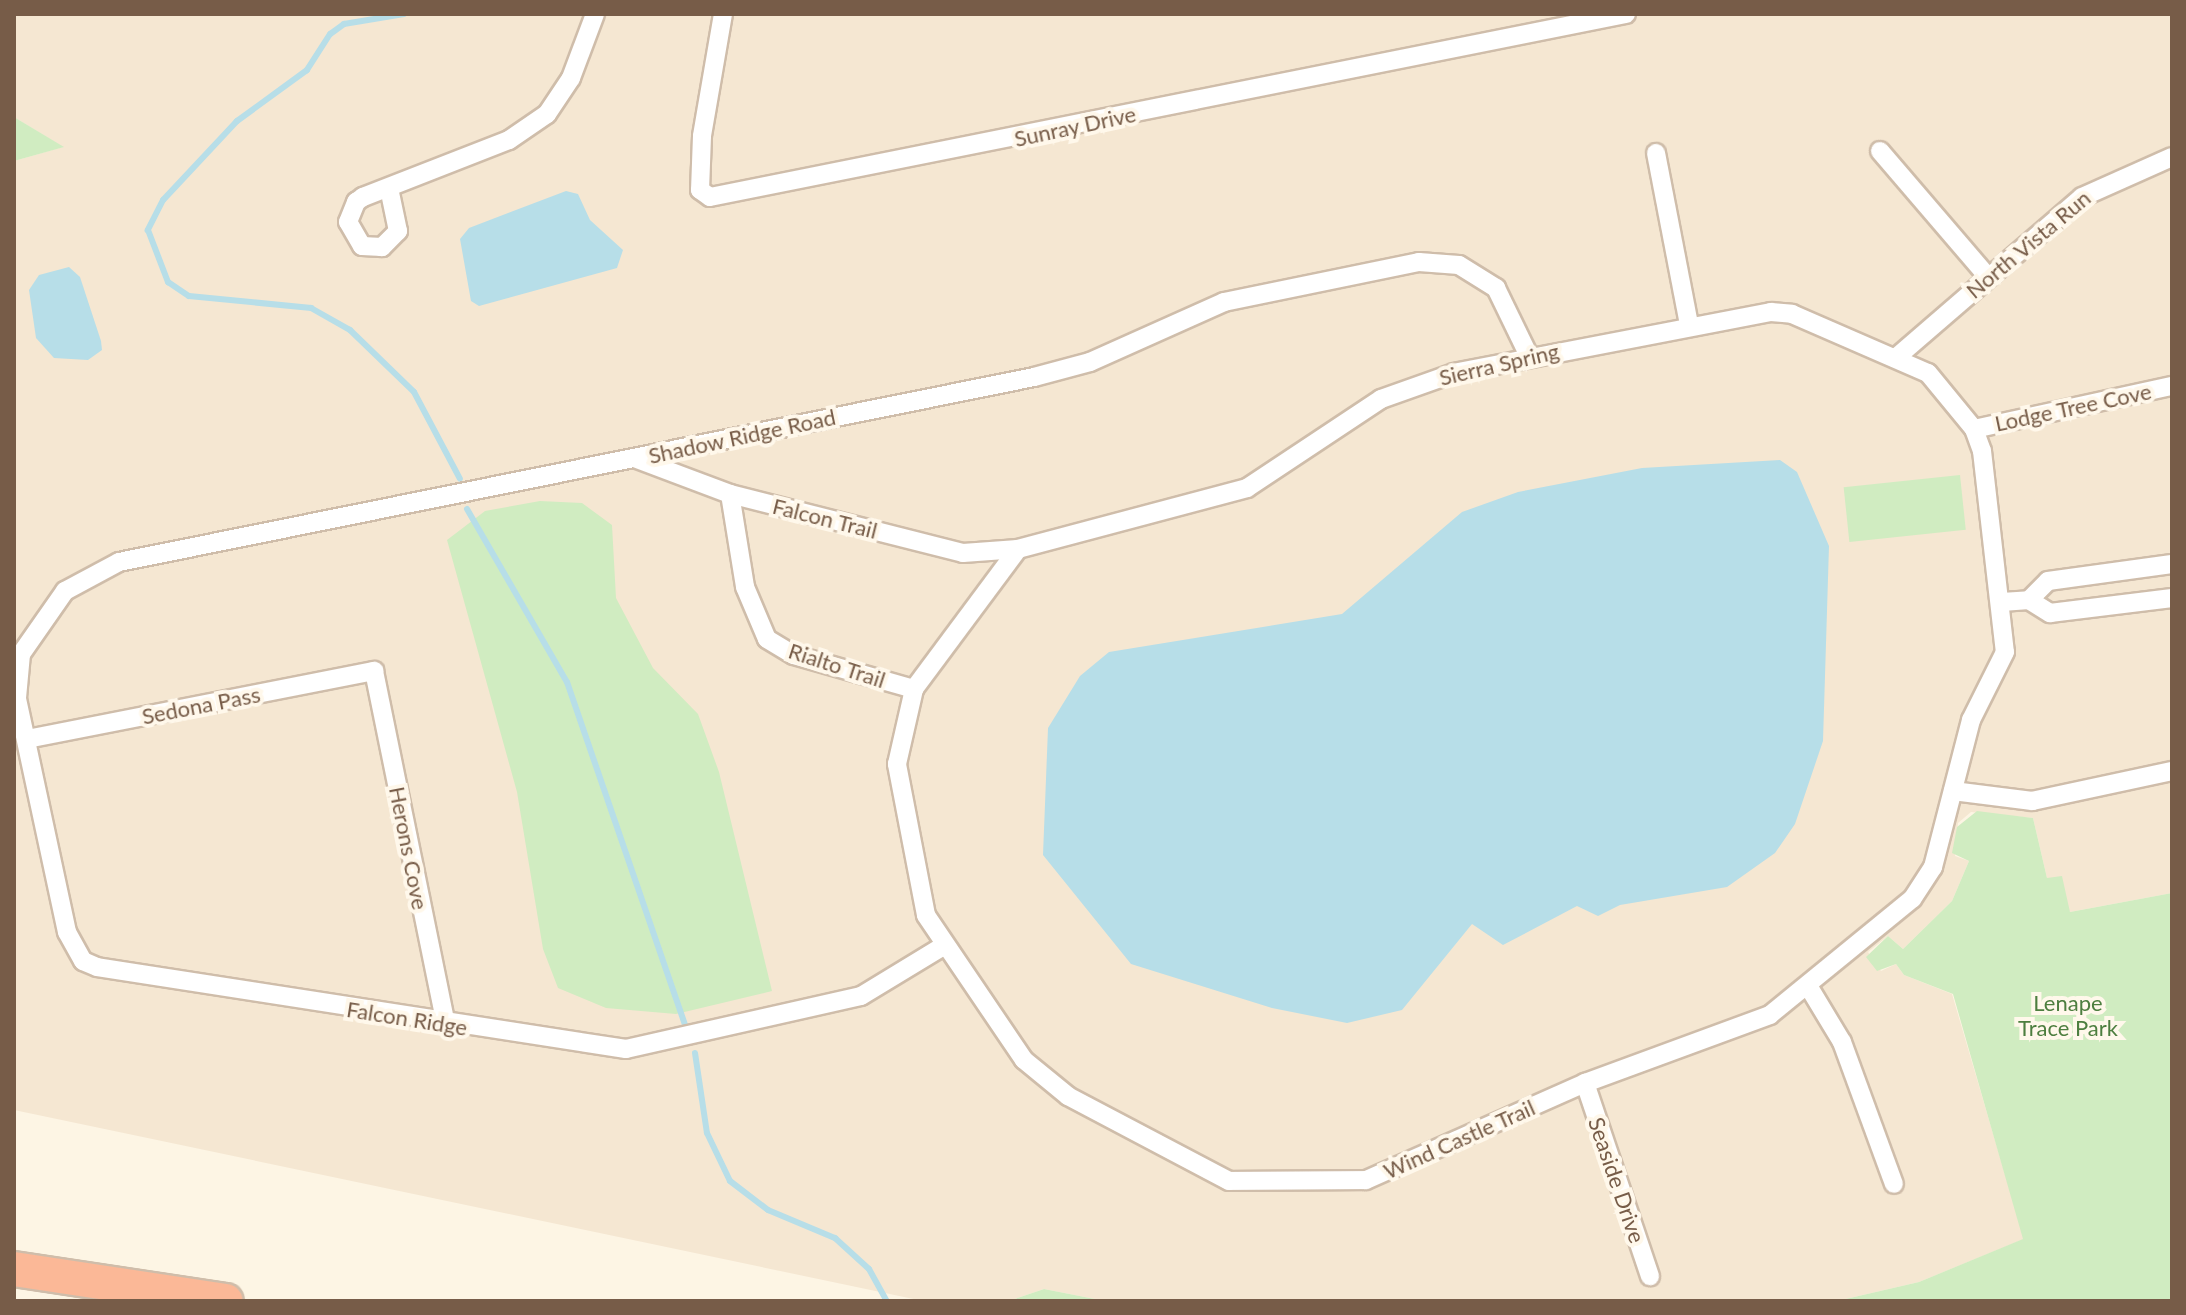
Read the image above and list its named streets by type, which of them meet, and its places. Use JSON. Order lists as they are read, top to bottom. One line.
{"streets":{"street":["Sunray Drive","North Vista Run","Sierra Spring","Lodge Tree Cove","Shadow Ridge Road","Falcon Trail","Rialto Trail","Sedona Pass","Herons Cove","Falcon Ridge","Wind Castle Trail","Seaside Drive"]},"crossings":[["North Vista Run","Sierra Spring"],["Sierra Spring","Lodge Tree Cove"],["Sierra Spring","Shadow Ridge Road"],["Sierra Spring","Falcon Trail"],["Shadow Ridge Road","Falcon Trail"],["Shadow Ridge Road","Sedona Pass"],["Shadow Ridge Road","Falcon Ridge"],["Falcon Trail","Rialto Trail"],["Rialto Trail","Wind Castle Trail"],["Sedona Pass","Herons Cove"],["Sedona Pass","Falcon Ridge"],["Herons Cove","Falcon Ridge"],["Falcon Ridge","Wind Castle Trail"],["Wind Castle Trail","Seaside Drive"]],"parks":["Lenape Trace Park"]}
